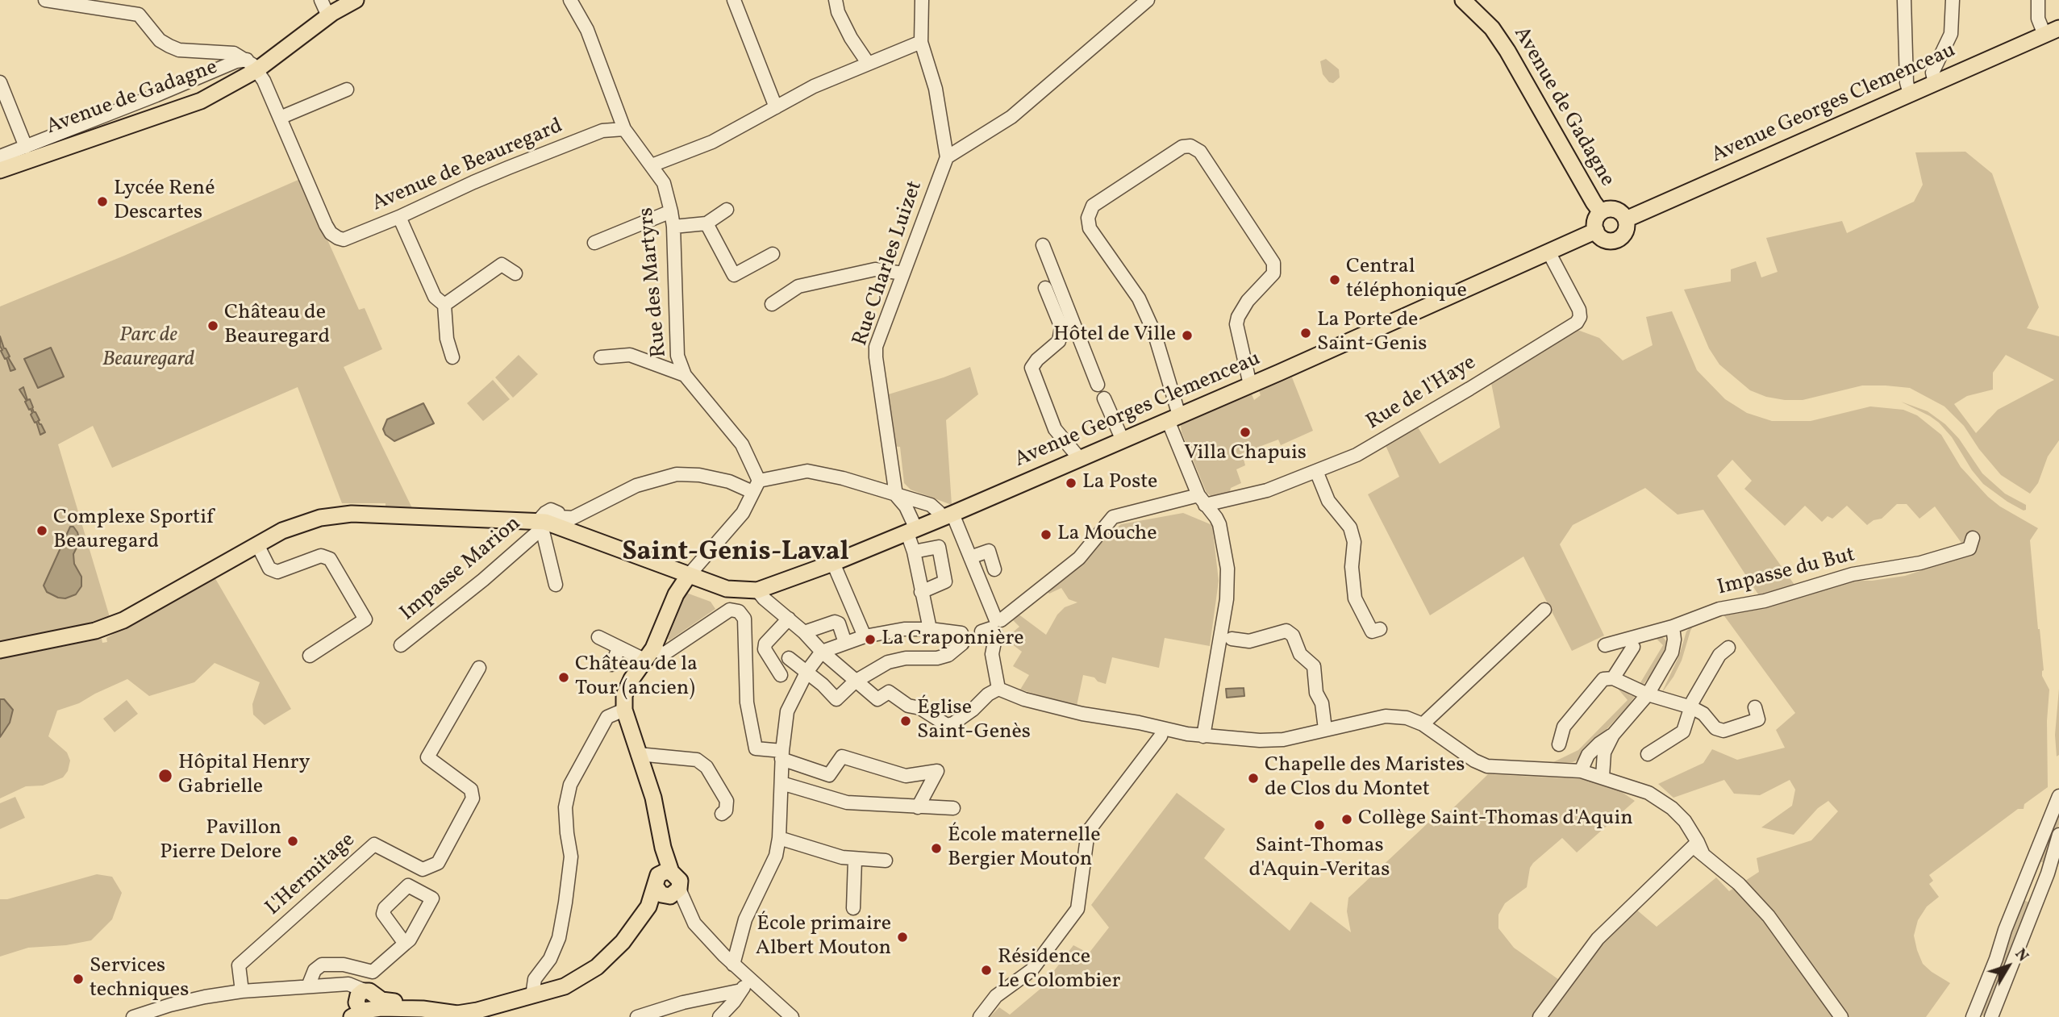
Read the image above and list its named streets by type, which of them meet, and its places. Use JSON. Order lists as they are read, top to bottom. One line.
{"streets":{"main road":["Avenue de Gadagne","Avenue Georges Clemenceau"],"street":["Avenue de Beauregard","Rue Charles Luizet","Rue des Martyrs","Rue de l'Haye","Impasse Marion","Impasse du But","L'Hermitage"]},"crossings":[["Avenue de Gadagne","Avenue Georges Clemenceau"],["Avenue Georges Clemenceau","Rue Charles Luizet"],["Avenue Georges Clemenceau","Rue de l'Haye"],["Avenue Georges Clemenceau","Impasse Marion"],["Avenue de Beauregard","Rue des Martyrs"]],"districts":["Saint-Genis-Laval"],"parks":["Parc de Beauregard"],"places":["Lycée René Descartes","Central téléphonique","Château de Beauregard","La Porte de Saint-Genis","Hôtel de Ville","Villa Chapuis","La Poste","Complexe Sportif Beauregard","La Mouche","La Craponnière","Château de la Tour (ancien)","Église Saint-Genès","Hôpital Henry Gabrielle","Chapelle des Maristes de Clos du Montet","Collège Saint-Thomas d'Aquin","Saint-Thomas d'Aquin-Veritas","Pavillon Pierre Delore","École maternelle Bergier Mouton","École primaire Albert Mouton","Résidence Le Colombier","Services techniques"],"north":"top right"}
